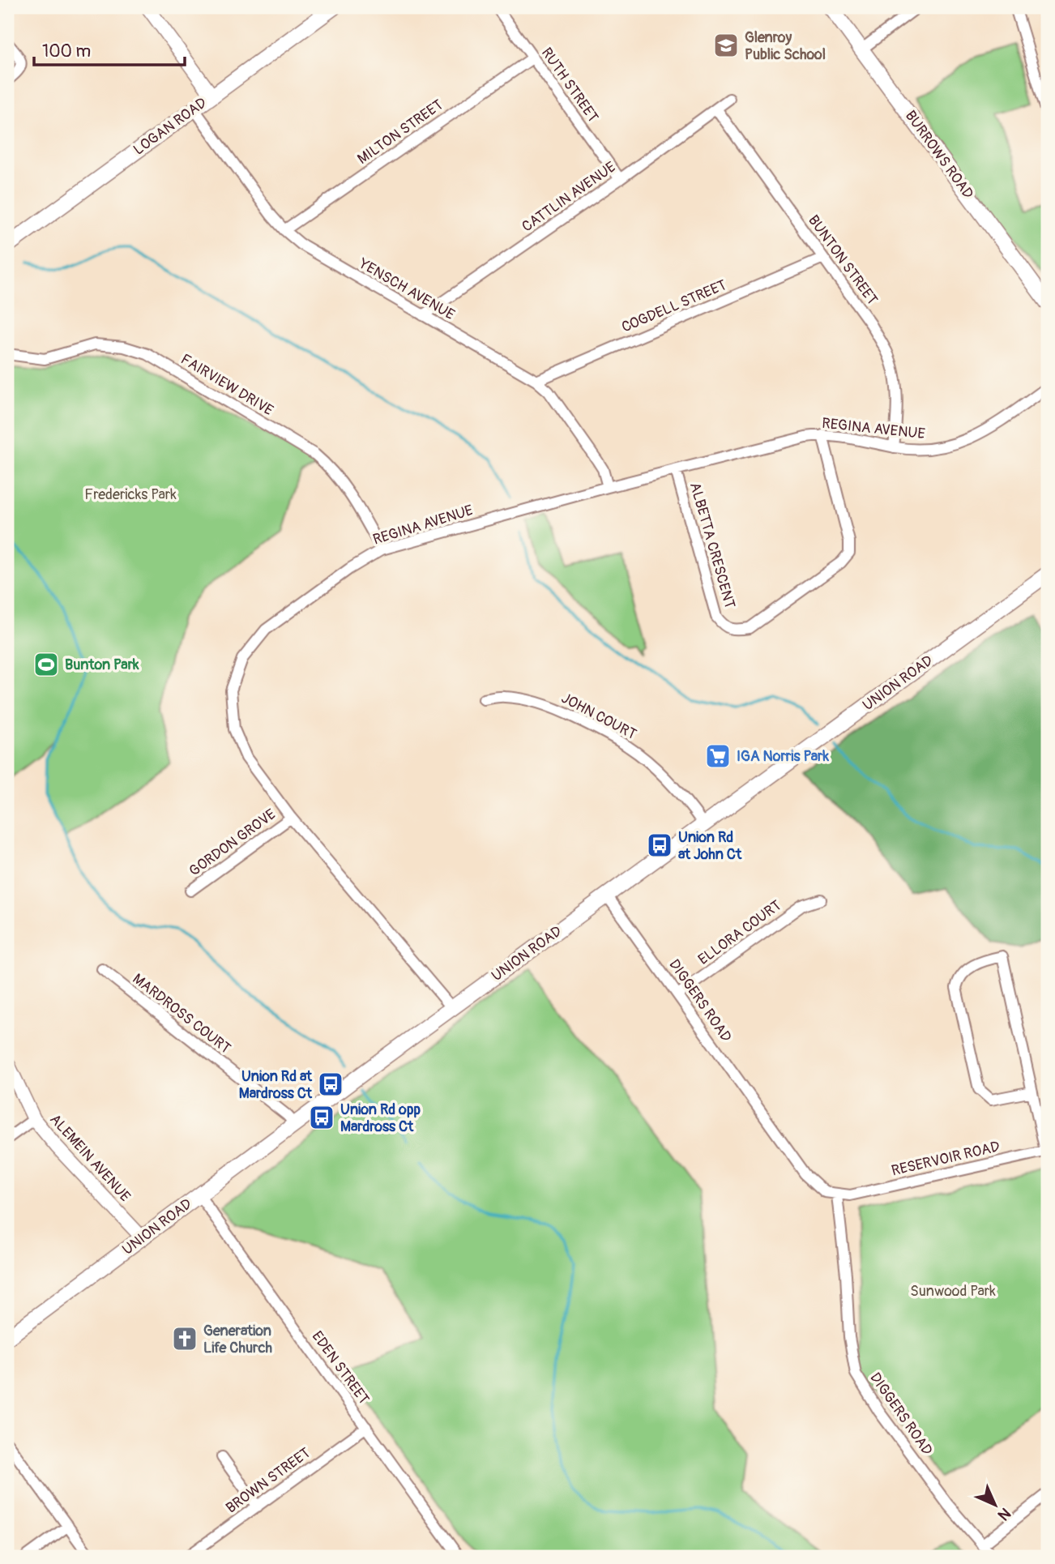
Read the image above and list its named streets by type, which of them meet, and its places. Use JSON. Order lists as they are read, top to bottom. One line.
{"streets":{"main road":["LOGAN ROAD","BURROWS ROAD","UNION ROAD"],"street":["RUTH STREET","MILTON STREET","CATTLIN AVENUE","BUNTON STREET","YENSCH AVENUE","COGDELL STREET","FAIRVIEW DRIVE","REGINA AVENUE","ALBETTA CRESCENT","JOHN COURT","GORDON GROVE","ELLORA COURT","DIGGERS ROAD","MARDROSS COURT","ALEMEIN AVENUE","RESERVOIR ROAD","EDEN STREET","BROWN STREET"]},"crossings":[["RUTH STREET","MILTON STREET"],["RUTH STREET","CATTLIN AVENUE"],["LOGAN ROAD","YENSCH AVENUE"],["MILTON STREET","YENSCH AVENUE"],["CATTLIN AVENUE","BUNTON STREET"],["CATTLIN AVENUE","YENSCH AVENUE"],["BUNTON STREET","COGDELL STREET"],["BUNTON STREET","REGINA AVENUE"],["YENSCH AVENUE","COGDELL STREET"],["YENSCH AVENUE","REGINA AVENUE"],["FAIRVIEW DRIVE","REGINA AVENUE"],["REGINA AVENUE","ALBETTA CRESCENT"],["REGINA AVENUE","UNION ROAD"],["REGINA AVENUE","GORDON GROVE"],["UNION ROAD","JOHN COURT"],["UNION ROAD","DIGGERS ROAD"],["UNION ROAD","MARDROSS COURT"],["UNION ROAD","ALEMEIN AVENUE"],["UNION ROAD","EDEN STREET"],["ELLORA COURT","DIGGERS ROAD"],["DIGGERS ROAD","RESERVOIR ROAD"],["EDEN STREET","BROWN STREET"]],"parks":["Fredericks Park","Sunwood Park"],"places":{"school or university":["Glenroy Public School"],"sports":["Bunton Park"],"supermarket":["IGA Norris Park"],"bus stop":["Union Rd at John Ct","Union Rd at Mardross Ct","Union Rd opp Mardross Ct"],"church":["Generation Life Church"]},"scale_bar":"100 m","north":"bottom right"}
